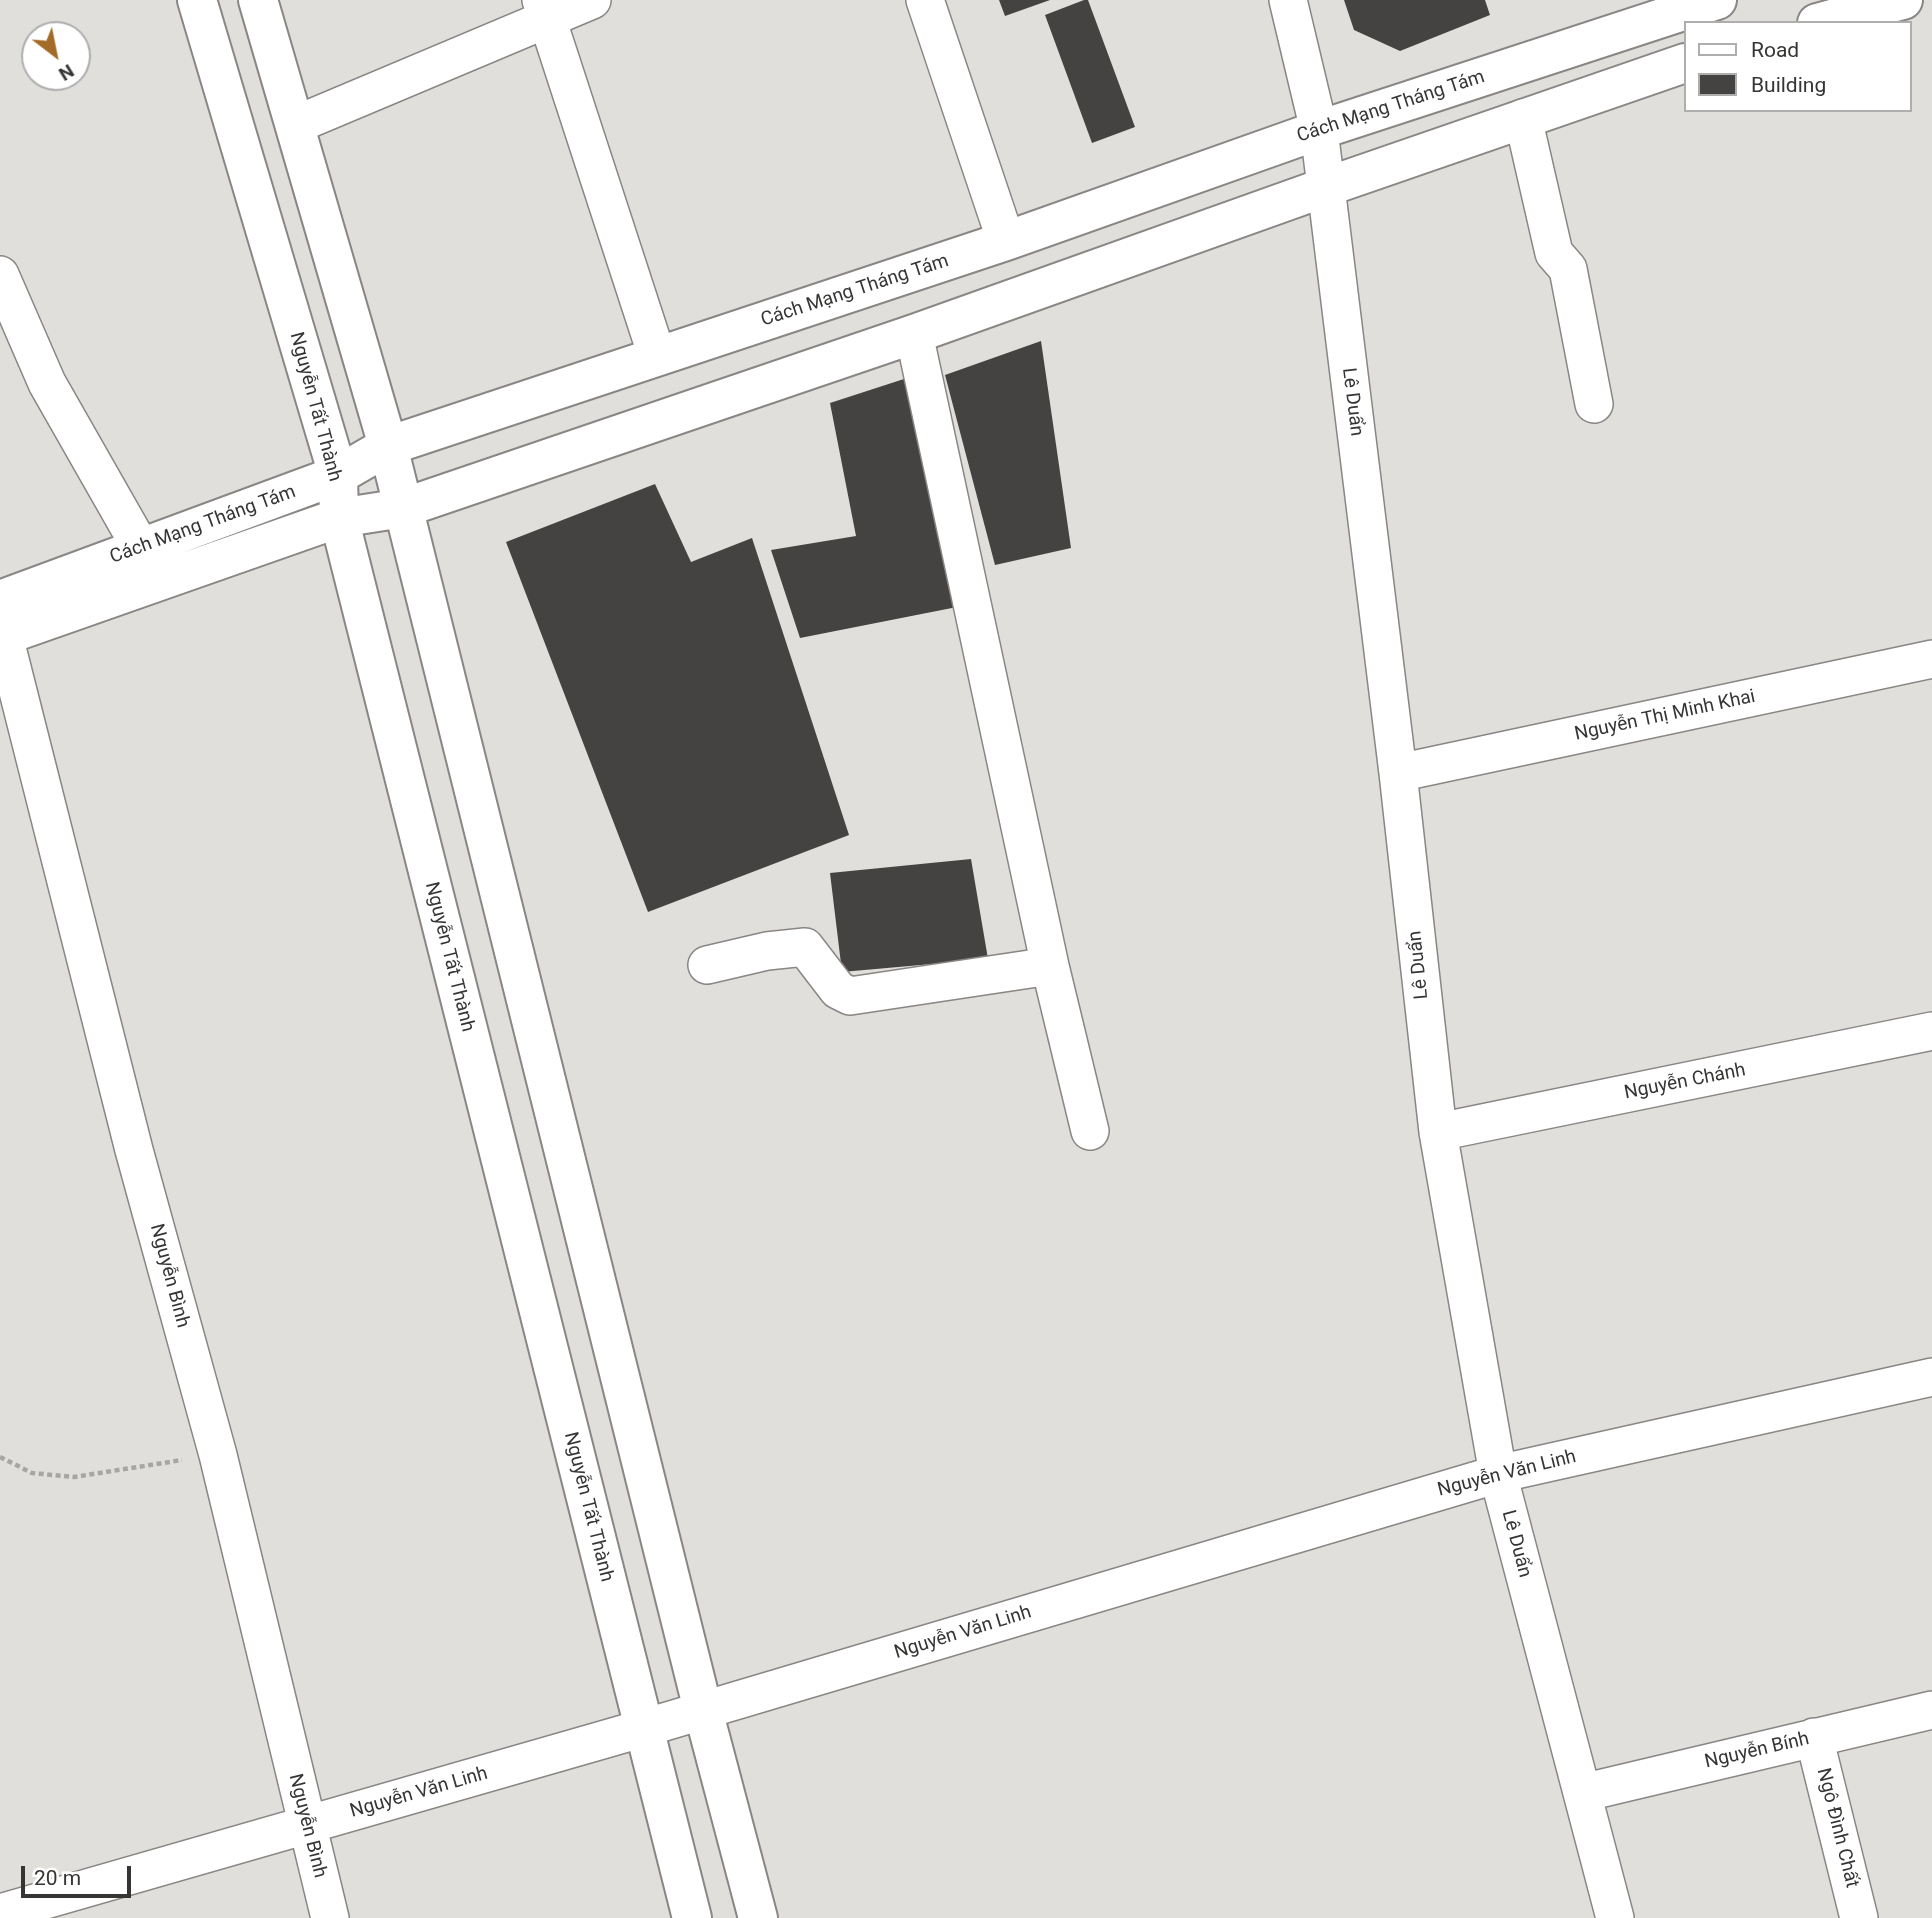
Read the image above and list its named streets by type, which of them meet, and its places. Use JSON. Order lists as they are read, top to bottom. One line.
{"streets":{"main road":["Cách Mạng Tháng Tám","Nguyễn Tất Thành"],"street":["Lê Duẩn","Nguyễn Thị Minh Khai","Nguyễn Chánh","Nguyễn Bình","Nguyễn Văn Linh","Nguyễn Bính","Ngô Đình Chất"]},"crossings":[["Cách Mạng Tháng Tám","Lê Duẩn"],["Cách Mạng Tháng Tám","Nguyễn Tất Thành"],["Cách Mạng Tháng Tám","Nguyễn Bình"],["Lê Duẩn","Nguyễn Thị Minh Khai"],["Lê Duẩn","Nguyễn Chánh"],["Lê Duẩn","Nguyễn Văn Linh"],["Lê Duẩn","Nguyễn Bính"],["Nguyễn Tất Thành","Nguyễn Văn Linh"],["Nguyễn Bình","Nguyễn Văn Linh"],["Nguyễn Bính","Ngô Đình Chất"]],"legend":["Road","Building"],"scale_bar":"20 m","north":"bottom right"}
